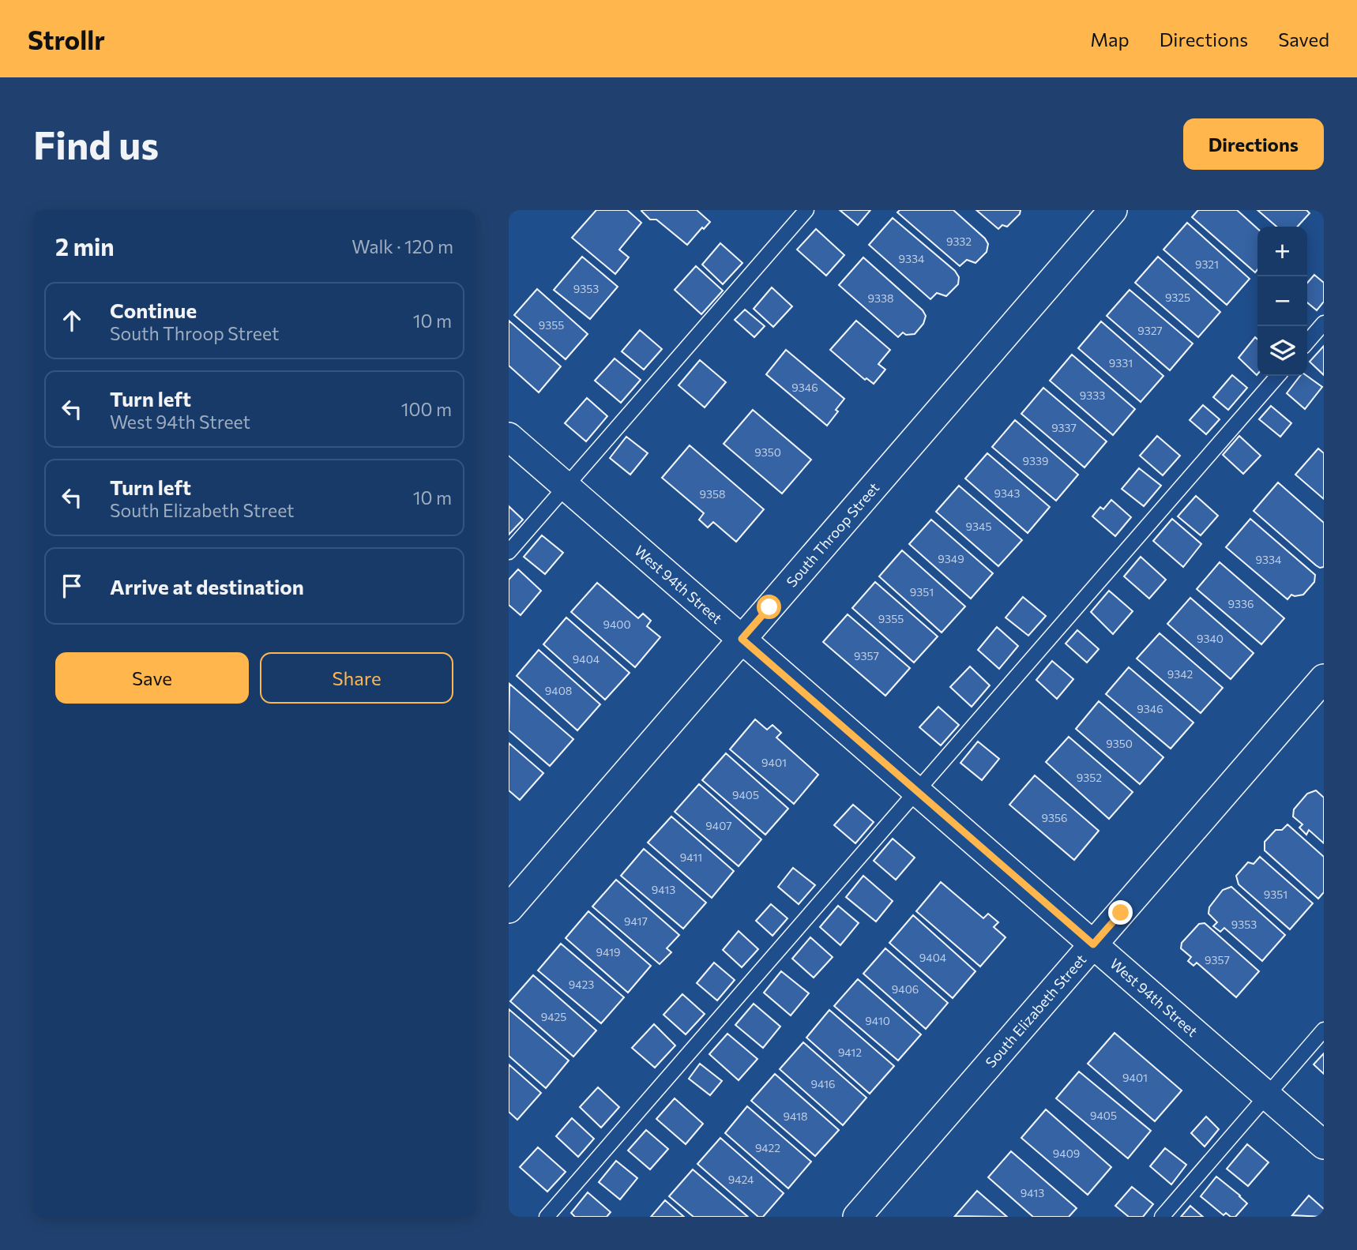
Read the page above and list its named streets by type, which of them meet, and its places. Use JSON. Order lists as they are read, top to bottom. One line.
{"streets":{"street":["South Throop Street","West 94th Street","South Elizabeth Street"]},"crossings":[["South Throop Street","West 94th Street"],["West 94th Street","South Elizabeth Street"]],"house_numbers":["9332","9334","9321","9353","9325","9338","9355","9327","9331","9346","9333","9337","9350","9339","9343","9358","9345","9349","9334","9351","9336","9355","9400","9340","9357","9404","9342","9408","9346","9350","9401","9352","9405","9356","9407","9411","9413","9351","9417","9353","9419","9404","9357","9423","9406","9425","9410","9412","9401","9416","9405","9418","9422","9409","9424","9413"],"page":{"header":"Strollr","nav":["Map","Directions","Saved"],"buttons":["Directions",["Save","Share"]],"title":"Find us","heading":["2 min","Walk · 120 m"],"map_buttons":["+","−"],"list":[["Continue","South Throop Street","10 m"],["Turn left","West 94th Street","100 m"],["Turn left","South Elizabeth Street","10 m"],"Arrive at destination"]}}
